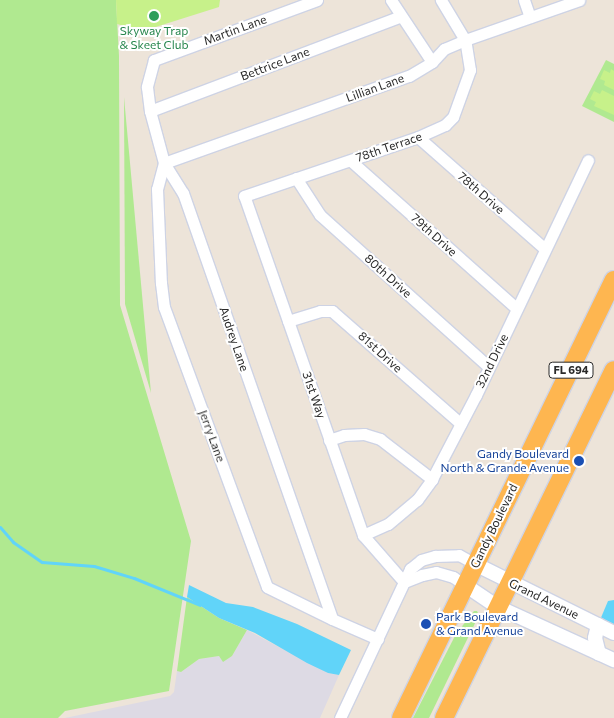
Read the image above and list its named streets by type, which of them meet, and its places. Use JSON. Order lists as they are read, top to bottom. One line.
{"streets":{"highway":["FL 694","Gandy Boulevard"],"street":["Martin Lane","Bettrice Lane","Lillian Lane","78th Terrace","78th Drive","79th Drive","80th Drive","Audrey Lane","81st Drive","32nd Drive","31st Way","Jerry Lane","Grand Avenue"]},"crossings":[["Martin Lane","Audrey Lane"],["Bettrice Lane","Audrey Lane"],["Lillian Lane","78th Terrace"],["Lillian Lane","Audrey Lane"],["Lillian Lane","Jerry Lane"],["78th Terrace","78th Drive"],["78th Terrace","79th Drive"],["78th Terrace","80th Drive"],["78th Terrace","31st Way"],["78th Drive","32nd Drive"],["79th Drive","32nd Drive"],["80th Drive","32nd Drive"],["Audrey Lane","Jerry Lane"],["81st Drive","32nd Drive"],["81st Drive","31st Way"],["32nd Drive","31st Way"],["FL 694","Grand Avenue"],["Gandy Boulevard","Grand Avenue"]],"places":["Skyway Trap & Skeet Club","Gandy Boulevard North & Grande Avenue","Park Boulevard & Grand Avenue"]}
